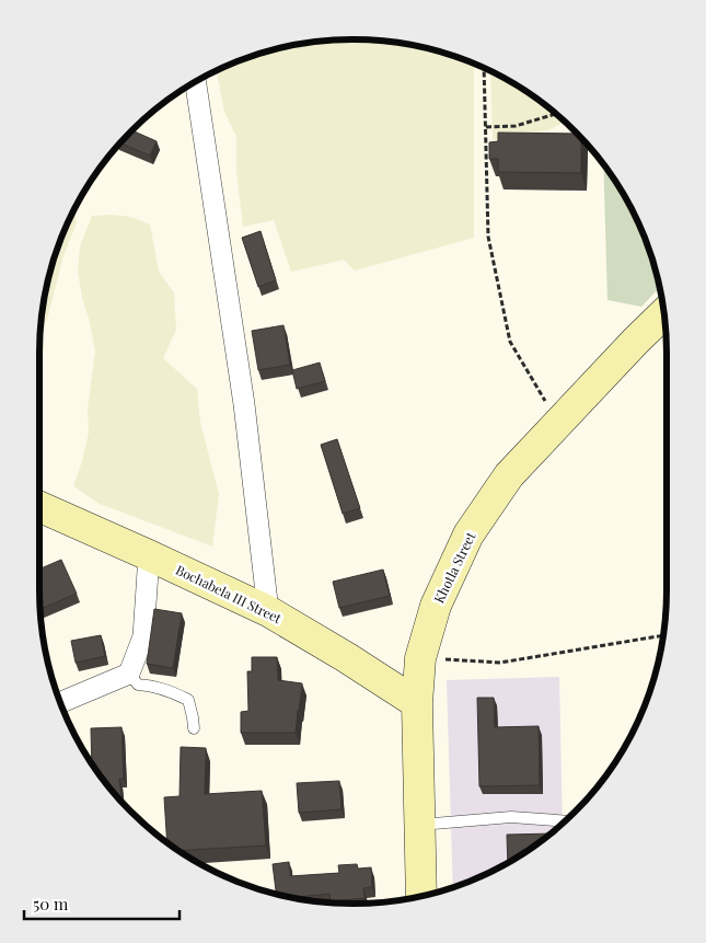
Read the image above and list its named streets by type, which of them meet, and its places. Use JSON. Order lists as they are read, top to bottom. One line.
{"streets":{"street":["Khotla Street","Bochabela III Street"]},"crossings":[["Khotla Street","Bochabela III Street"]],"scale_bar":"50 m"}
